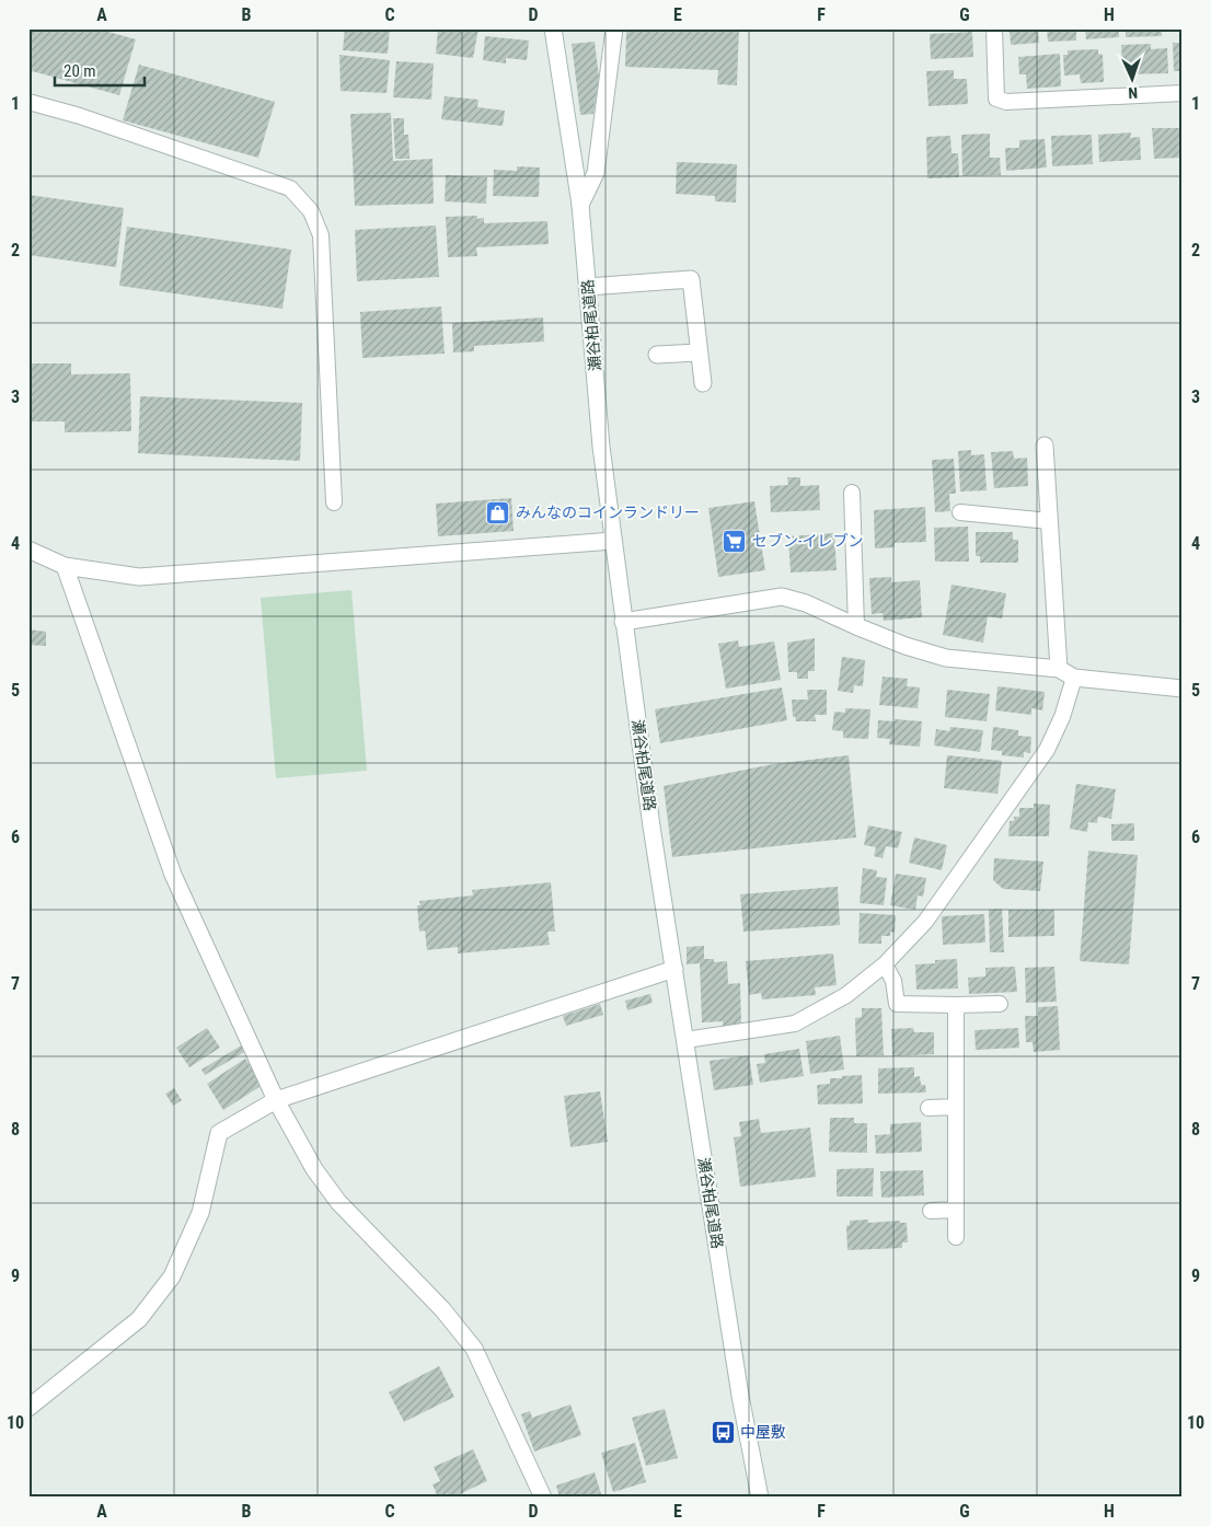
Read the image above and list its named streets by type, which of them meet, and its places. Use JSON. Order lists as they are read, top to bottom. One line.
{"streets":{"street":["瀬谷柏尾道路"]},"places":{"shop":["みんなのコインランドリー"],"supermarket":["セブン-イレブン"],"bus stop":["中屋敷"]},"scale_bar":"20 m","north":"bottom","grid":{"columns":["A","B","C","D","E","F","G","H"],"rows":["1","2","3","4","5","6","7","8","9","10"]}}
